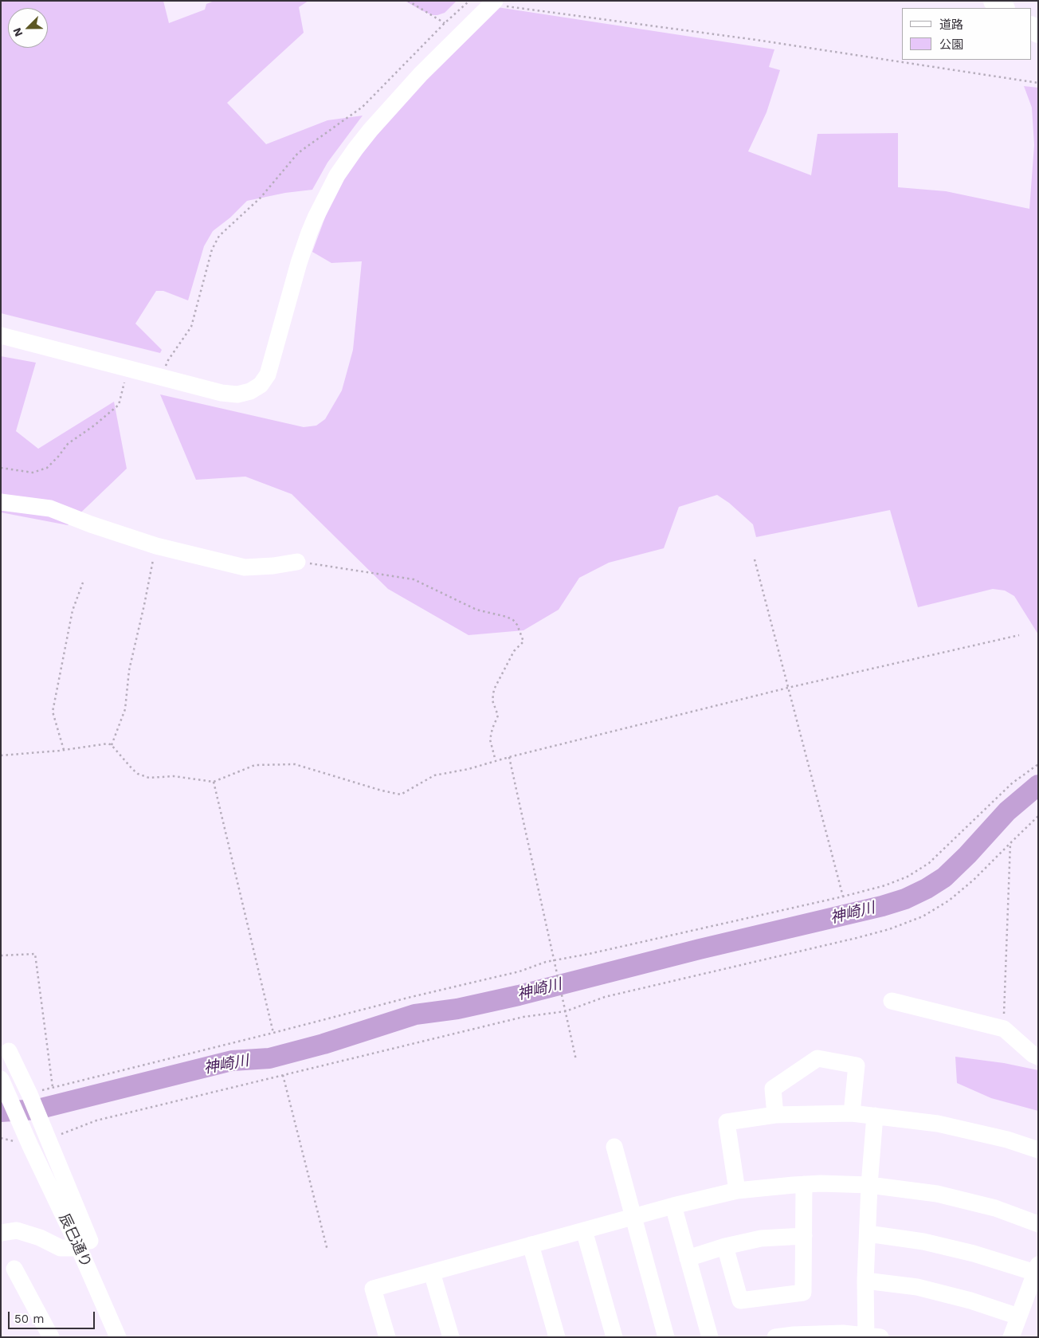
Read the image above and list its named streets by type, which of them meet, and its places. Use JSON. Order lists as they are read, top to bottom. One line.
{"streets":{"street":["辰巳通り"]},"water":["神崎川"],"legend":["道路","公園"],"scale_bar":"50 m","north":"bottom left"}
